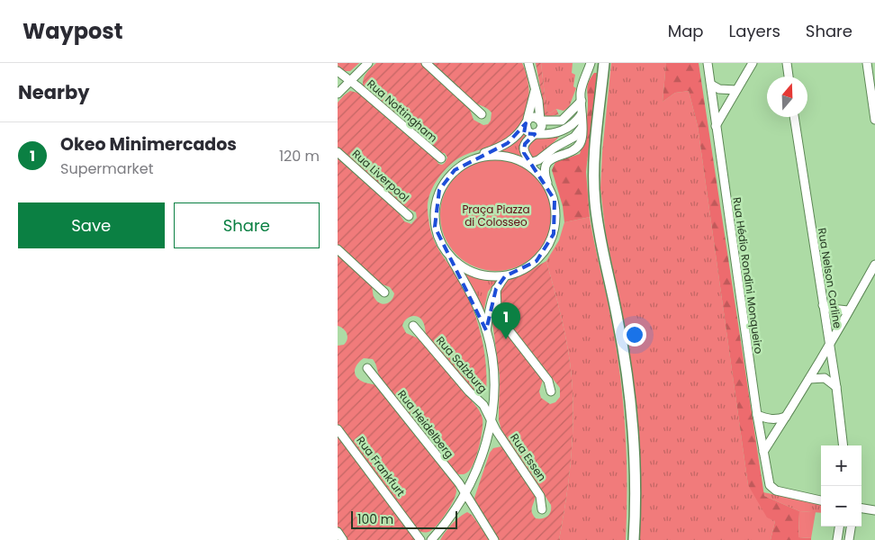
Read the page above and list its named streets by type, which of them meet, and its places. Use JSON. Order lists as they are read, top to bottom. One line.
{"streets":{"street":["Rua Nottingham","Rua Liverpool","Rua Hédio Rondini Monqueiro","Rua Nelson Carline","Rua Salzburg","Rua Heidelberg","Rua Essen","Rua Frankfurt"]},"crossings":[["Rua Salzburg","Rua Essen"]],"parks":["Praça Piazza di Colosseo"],"scale_bar":"100 m","north":"top","page":{"header":"Waypost","nav":["Map","Layers","Share"],"heading":"Nearby","list":[{"mark":"1","name":"Okeo Minimercados","note":"Supermarket","value":"120 m"}],"buttons":["Save","Share"],"pins":"1","map_buttons":["+","−"],"scale":"100 m"}}
